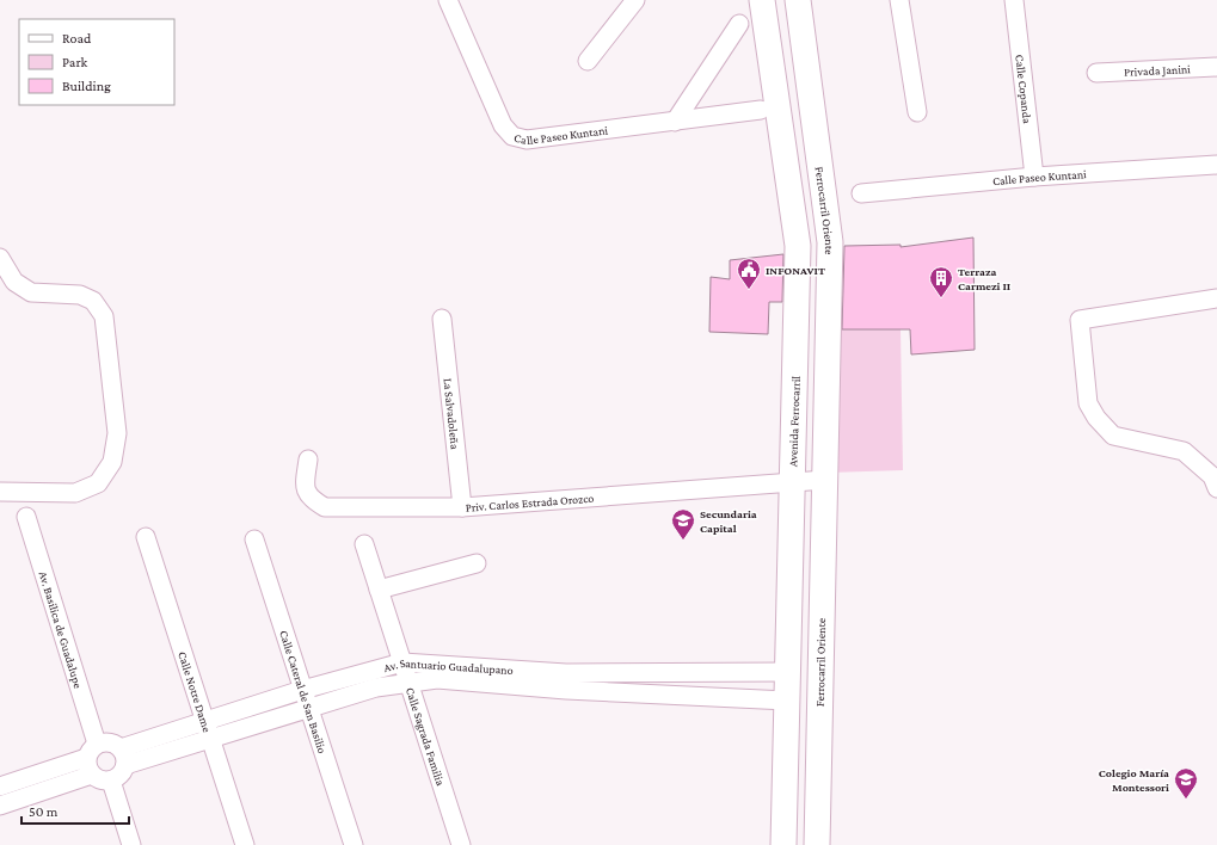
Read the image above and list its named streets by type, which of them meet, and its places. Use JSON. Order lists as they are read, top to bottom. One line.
{"streets":{"main road":["Ferrocarril Oriente","Avenida Ferrocarril"],"street":["Privada Janini","Calle Copanda","Calle Paseo Kuntani","La Salvadoleña","Priv. Carlos Estrada Orozco","Av. Basilica de Guadalupe","Av. Santuario Guadalupano","Calle Notre Dame","Calle Cateral de San Basilio","Calle Sagrada Familia"]},"crossings":[["Calle Copanda","Calle Paseo Kuntani"],["La Salvadoleña","Priv. Carlos Estrada Orozco"],["Avenida Ferrocarril","Priv. Carlos Estrada Orozco"],["Avenida Ferrocarril","Av. Santuario Guadalupano"],["Av. Basilica de Guadalupe","Av. Santuario Guadalupano"],["Av. Santuario Guadalupano","Calle Notre Dame"],["Av. Santuario Guadalupano","Calle Cateral de San Basilio"],["Av. Santuario Guadalupano","Calle Sagrada Familia"]],"places":{"public building":["INFONAVIT"],"building":["Terraza Carmezi II"],"school or university":["Secundaria Capital","Colegio María Montessori"]},"legend":["Road","Park","Building"],"scale_bar":"50 m"}
